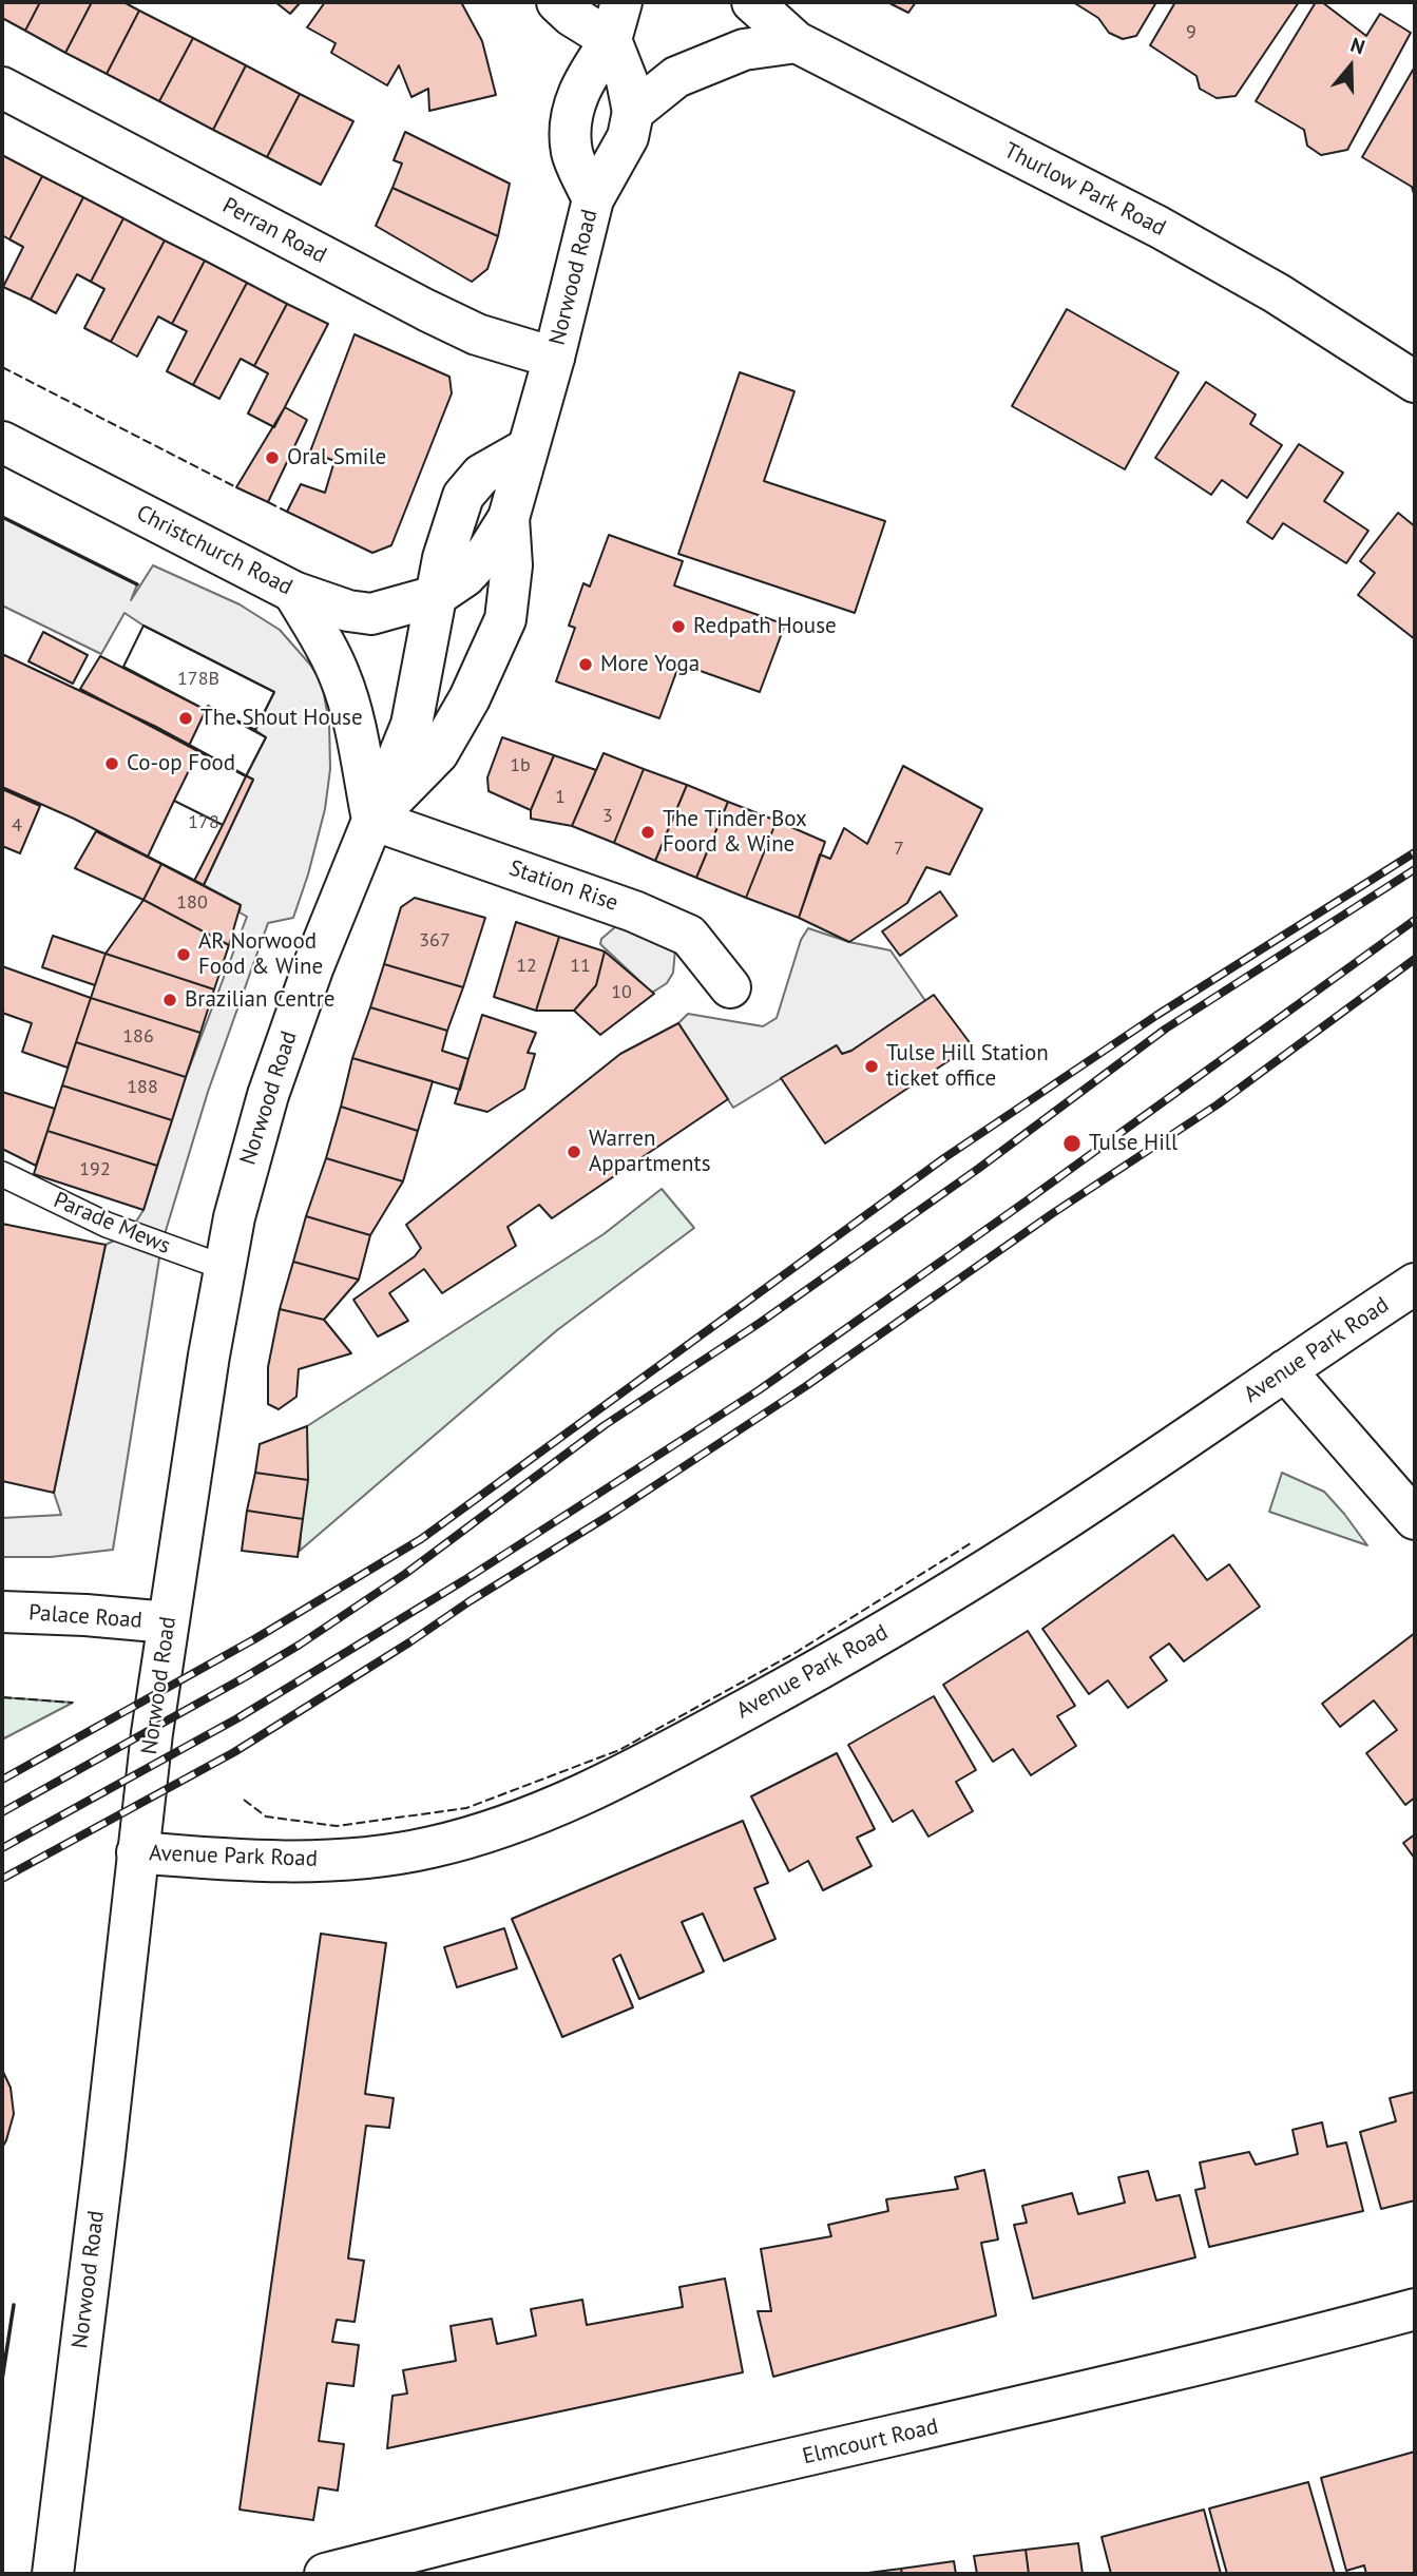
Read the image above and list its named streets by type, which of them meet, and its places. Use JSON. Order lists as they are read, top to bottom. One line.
{"streets":{"main road":["Thurlow Park Road","Perran Road","Norwood Road","Christchurch Road","Station Rise","Avenue Park Road","Palace Road","Elmcourt Road"],"lane":["Parade Mews"]},"crossings":[["Perran Road","Norwood Road"],["Norwood Road","Christchurch Road"],["Norwood Road","Station Rise"],["Norwood Road","Parade Mews"],["Norwood Road","Avenue Park Road"],["Norwood Road","Palace Road"]],"places":["Oral Smile","Redpath House","More Yoga","The Shout House","Co-op Food","The Tinder Box Foord & Wine","AR Norwood Food & Wine","Brazilian Centre","Tulse Hill Station ticket office","Tulse Hill","Warren Appartments"],"house_numbers":["9","178B","1b","1","3","178","4","7","180","367","12","11","10","186","188","192"],"north":"top"}
